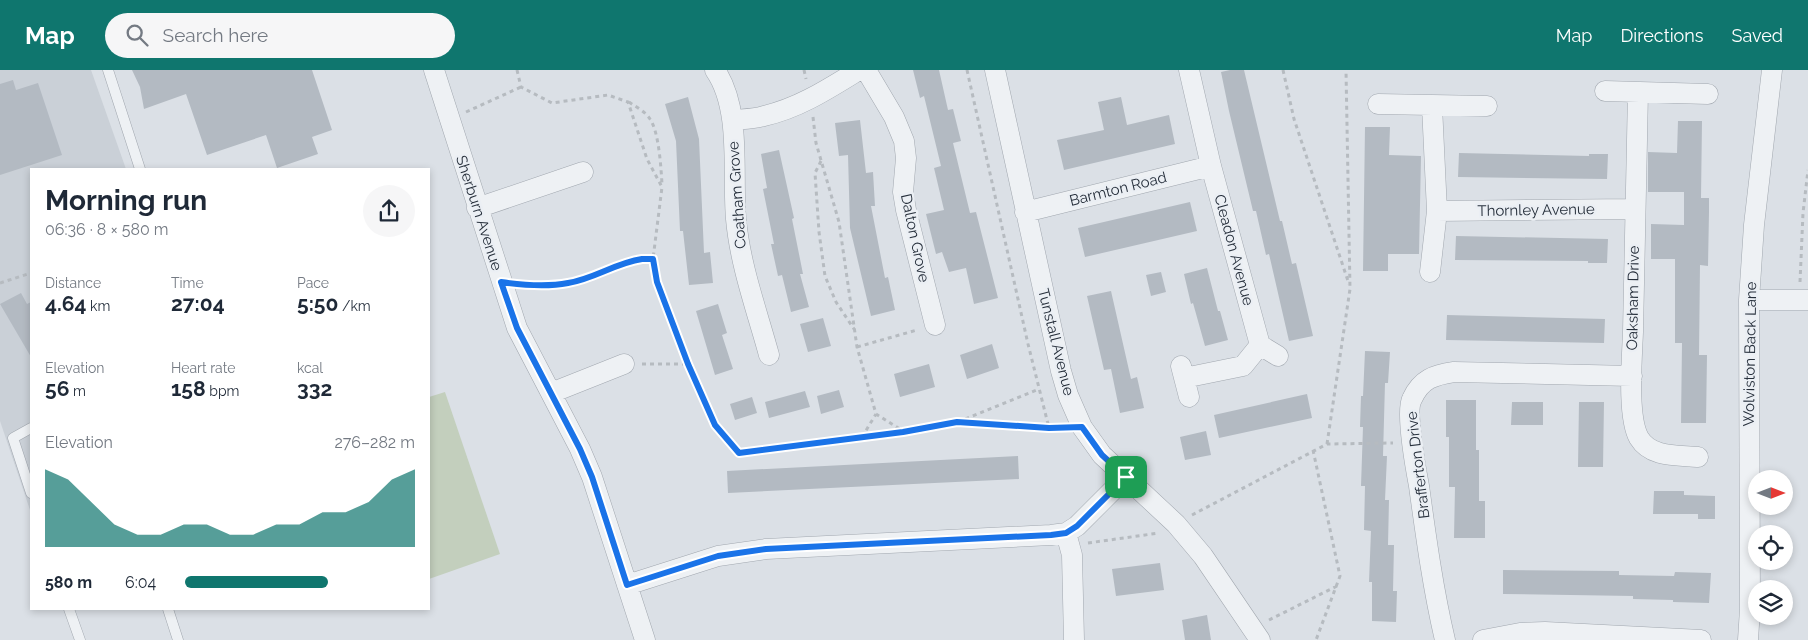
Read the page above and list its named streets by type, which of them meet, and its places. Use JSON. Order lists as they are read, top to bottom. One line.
{"streets":{"street":["Barmton Road","Coatham Grove","Thornley Avenue","Sherburn Avenue","Dalton Grove","Cleadon Avenue","Oaksham Drive","Tunstall Avenue","Wolviston Back Lane","Brafferton Drive"]},"crossings":[["Barmton Road","Cleadon Avenue"],["Barmton Road","Tunstall Avenue"],["Thornley Avenue","Oaksham Drive"],["Oaksham Drive","Brafferton Drive"]],"north":"right","page":{"header":"Map","search":"Search here","nav":["Map","Directions","Saved"],"heading":["Morning run","06:36 · 8 × 580 m"],"stats":[["Distance","4.64 km"],["Time","27:04"],["Pace","5:50 /km"],["Elevation","56 m"],["Heart rate","158 bpm"],["kcal","332"]],"chart":["Elevation","276–282 m"],"list":[{"name":"580 m","note":"6:04"}]}}
